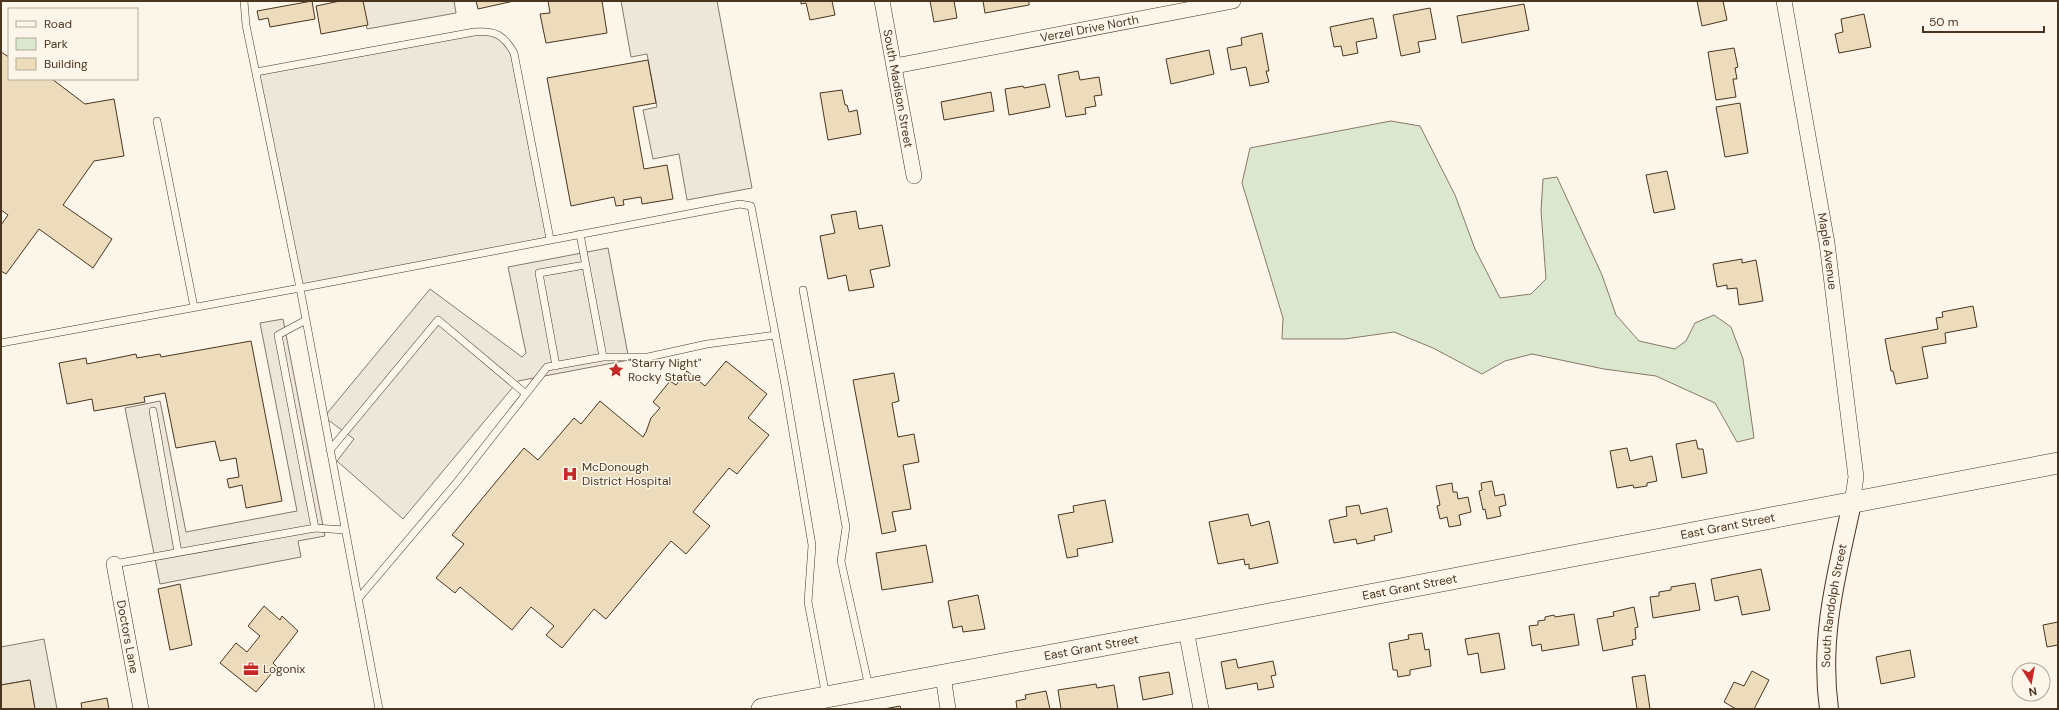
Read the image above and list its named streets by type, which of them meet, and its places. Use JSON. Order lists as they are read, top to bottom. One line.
{"streets":{"main road":["East Grant Street"],"street":["Verzel Drive North","South Madison Street","Maple Avenue","South Randolph Street","Doctors Lane"]},"crossings":[["Verzel Drive North","South Madison Street"],["Maple Avenue","East Grant Street"],["Maple Avenue","South Randolph Street"],["East Grant Street","South Randolph Street"]],"places":{"place":["\"Starry Night\" Rocky Statue"],"hospital":["McDonough District Hospital"],"office":["Logonix"]},"legend":["Road","Park","Building"],"scale_bar":"50 m","north":"bottom"}
